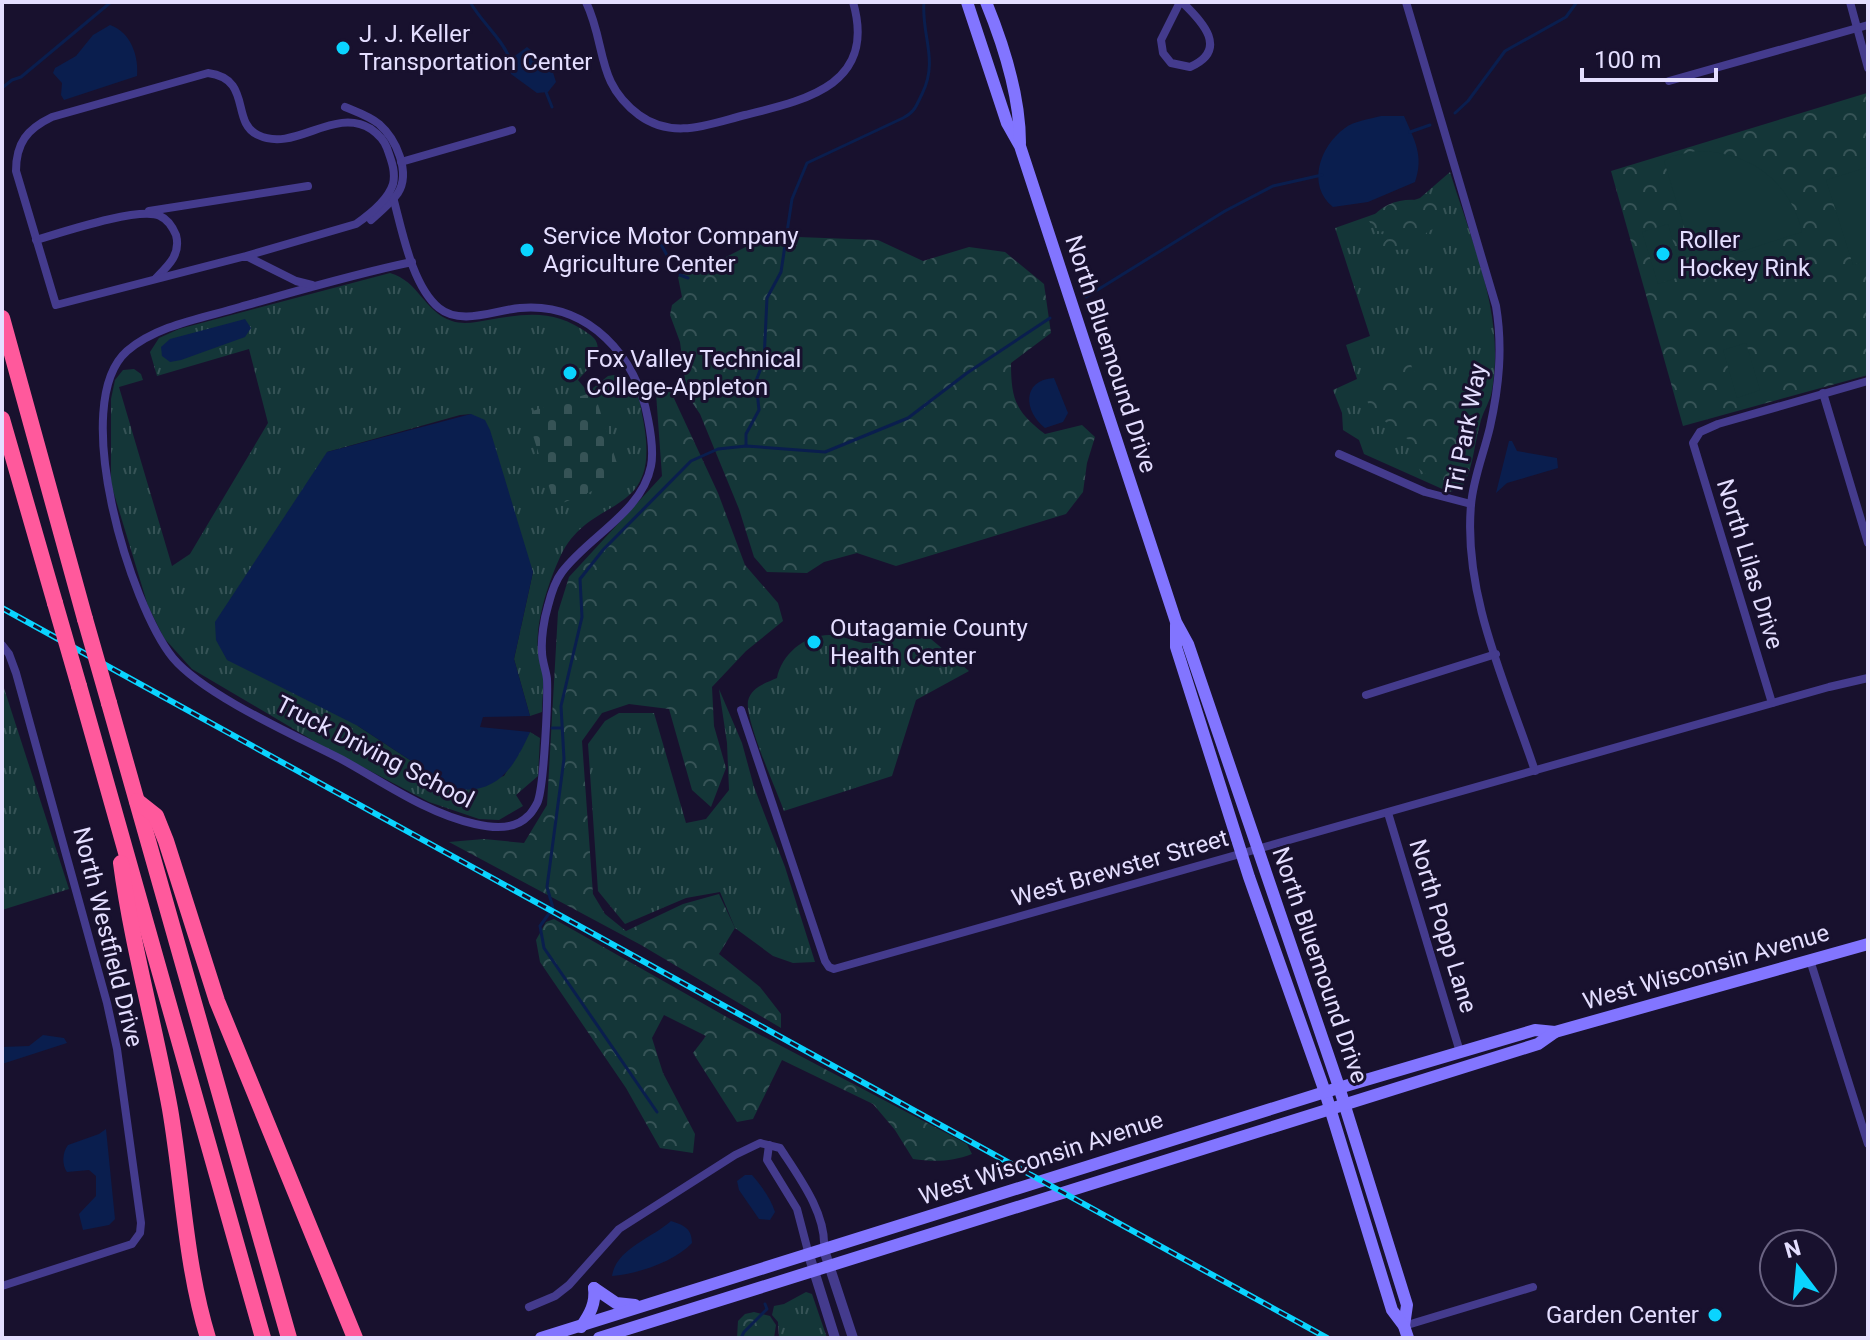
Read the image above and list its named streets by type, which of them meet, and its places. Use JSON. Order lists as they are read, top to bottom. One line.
{"streets":{"main road":["North Bluemound Drive","West Wisconsin Avenue"],"street":["Tri Park Way","North Lilas Drive","Truck Driving School","West Brewster Street","North Popp Lane","North Westfield Drive"]},"crossings":[["North Bluemound Drive","West Brewster Street"],["North Bluemound Drive","West Wisconsin Avenue"],["Tri Park Way","West Brewster Street"],["North Lilas Drive","West Brewster Street"],["West Brewster Street","North Popp Lane"],["North Popp Lane","West Wisconsin Avenue"]],"places":["J. J. Keller Transportation Center","Service Motor Company Agriculture Center","Roller Hockey Rink","Fox Valley Technical College-Appleton","Outagamie County Health Center","Garden Center"],"scale_bar":"100 m","north":"top"}
